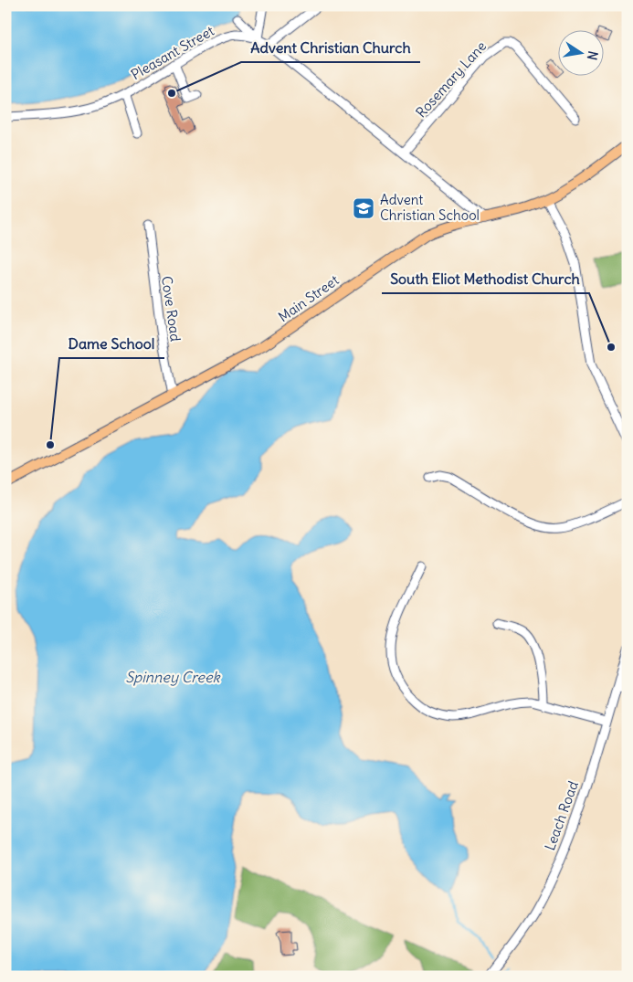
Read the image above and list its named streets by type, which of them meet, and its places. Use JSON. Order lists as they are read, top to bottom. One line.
{"streets":{"main road":["Main Street"],"street":["Pleasant Street","Rosemary Lane","Cove Road","Leach Road"]},"crossings":[["Pleasant Street","Rosemary Lane"],["Pleasant Street","Main Street"],["Main Street","Cove Road"]],"water":["Spinney Creek"],"places":{"other":["Advent Christian Church","South Eliot Methodist Church","Dame School"],"school or university":["Advent Christian School"]},"north":"right"}
